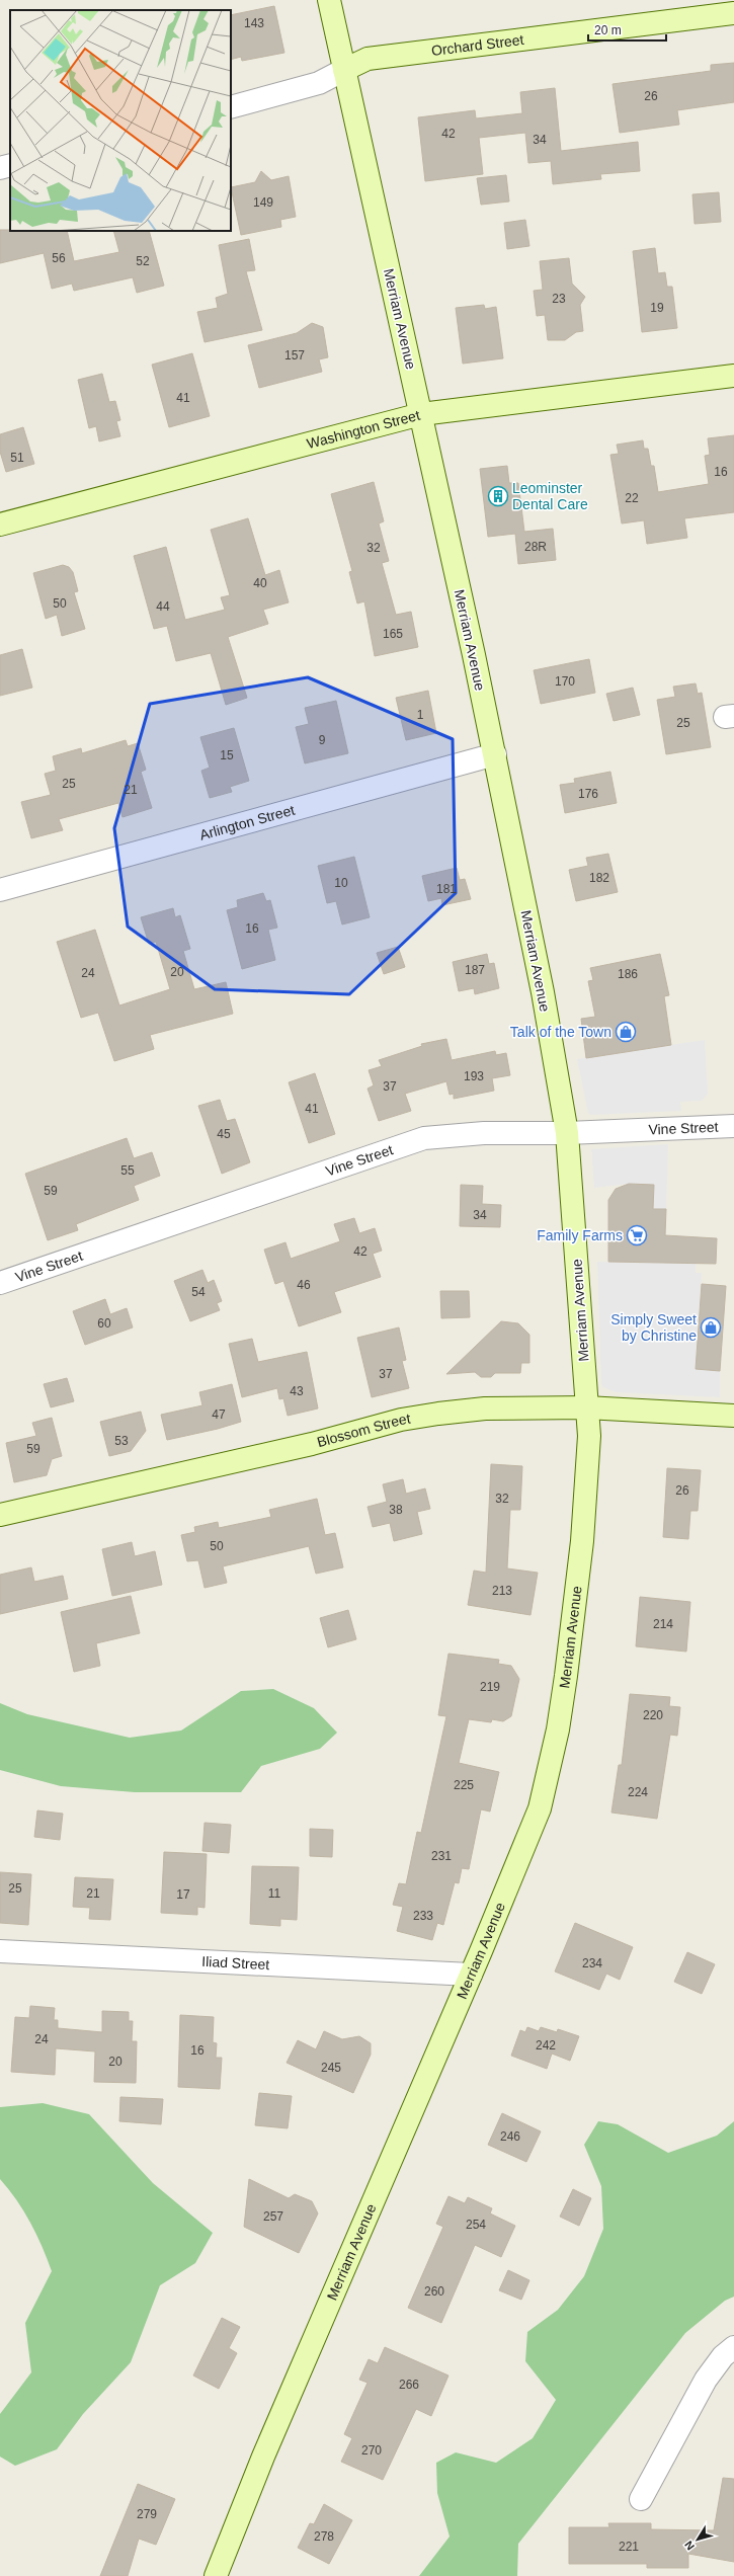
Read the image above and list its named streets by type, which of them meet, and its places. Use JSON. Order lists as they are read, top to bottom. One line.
{"streets":{"street":["Orchard Street","Merriam Avenue","Washington Street","Arlington Street","Vine Street","Blossom Street","Iliad Street"]},"crossings":[["Orchard Street","Merriam Avenue"],["Merriam Avenue","Washington Street"],["Merriam Avenue","Arlington Street"],["Merriam Avenue","Vine Street"],["Merriam Avenue","Blossom Street"],["Merriam Avenue","Iliad Street"]],"places":{"building":["Leominster Dental Care"],"shop":["Talk of the Town","Simply Sweet by Christine"],"supermarket":["Family Farms"]},"house_numbers":["143","26","42","34","149","56","52","23","19","157","41","51","16","22","28R","32","40","50","44","165","170","1","25","9","15","25","21","176","182","10","181","16","187","20","24","186","193","37","41","45","55","59","34","42","46","54","60","37","43","47","53","59","26","32","38","50","213","214","219","220","225","224","231","25","21","11","17","233","234","24","242","16","20","245","246","257","254","260","266","270","279","278","221"],"scale_bar":"20 m","north":"bottom left"}
